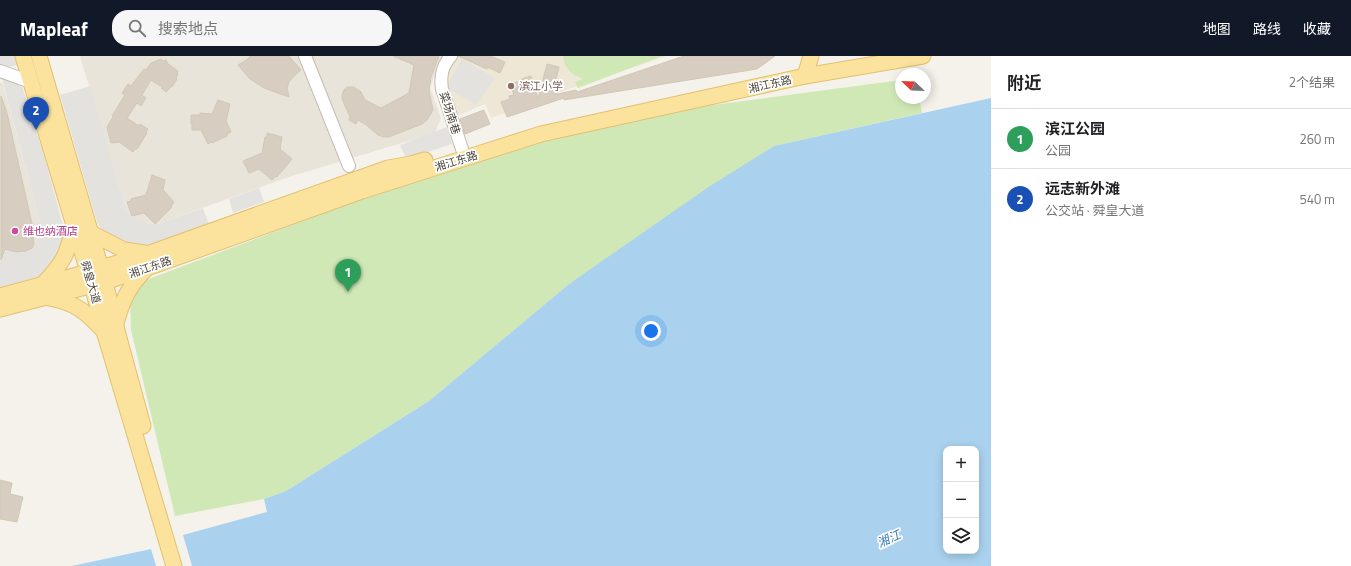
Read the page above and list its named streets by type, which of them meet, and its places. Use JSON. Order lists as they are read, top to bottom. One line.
{"streets":{"main road":["湘江东路","舜皇大道"],"street":["菜场南巷"]},"crossings":[["湘江东路","菜场南巷"],["湘江东路","舜皇大道"]],"water":["湘江"],"places":["滨江小学","维也纳酒店"],"north":"top left","page":{"header":"Mapleaf","search":"搜索地点","nav":["地图","路线","收藏"],"heading":["附近","2个结果"],"pins":["2","1"],"list":[{"mark":"1","name":"滨江公园","note":"公园","value":"260 m"},{"mark":"2","name":"远志新外滩","note":"公交站 · 舜皇大道","value":"540 m"}],"map_buttons":["+","−"]}}
